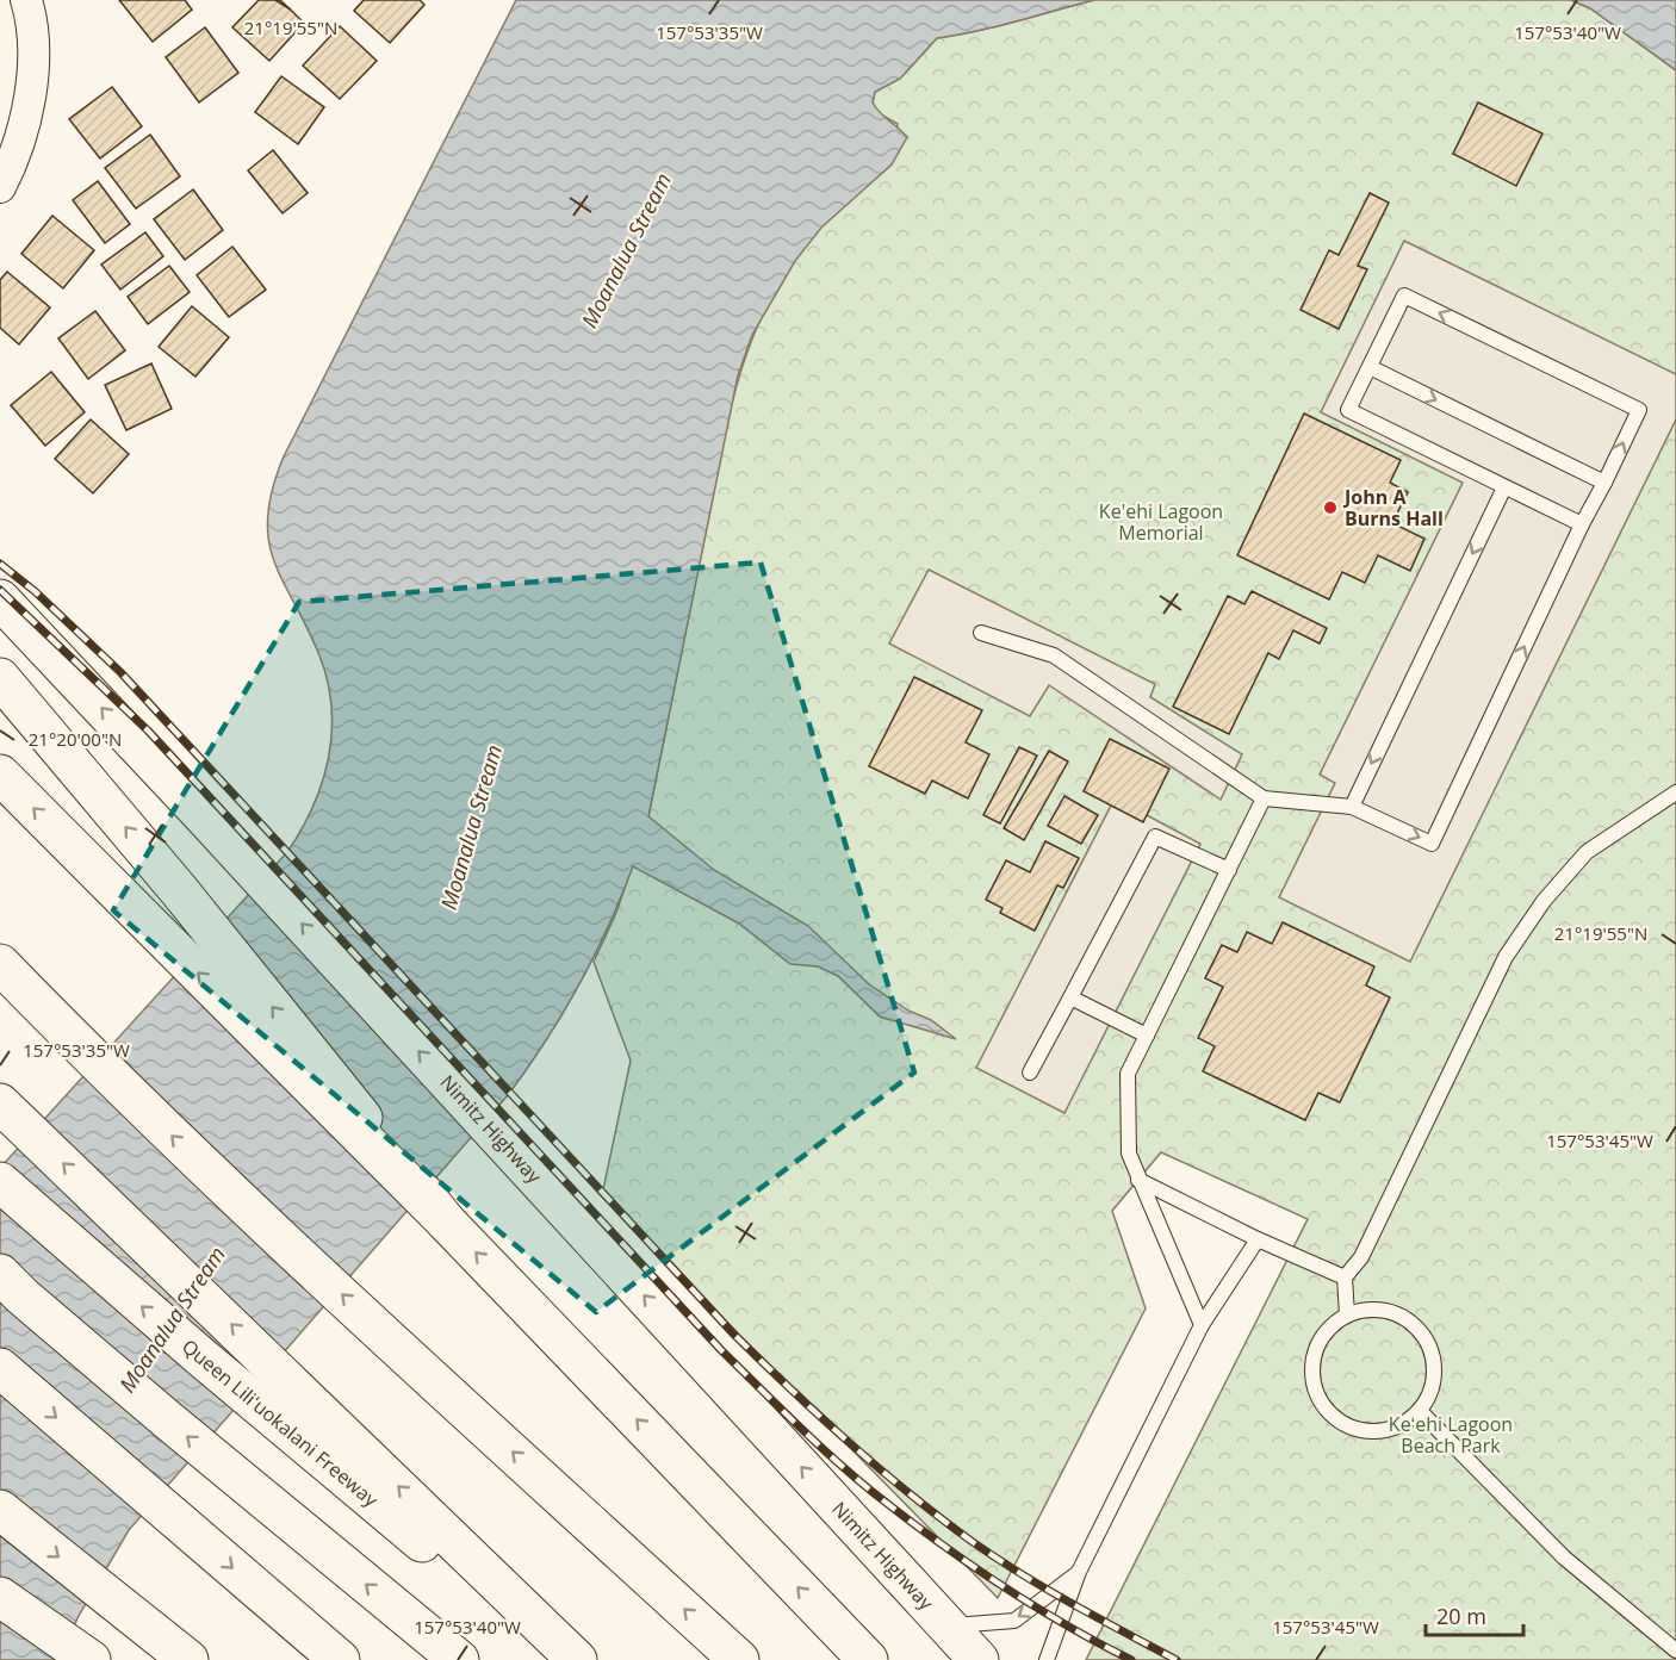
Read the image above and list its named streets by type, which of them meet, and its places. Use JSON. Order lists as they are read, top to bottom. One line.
{"streets":{"main road":["Nimitz Highway","Queen Liliʻuokalani Freeway"]},"water":["Moanalua Stream"],"parks":["Ke'ehi Lagoon Memorial","Keʻehi Lagoon Beach Park"],"places":["John A Burns Hall"],"scale_bar":"20 m","coordinates":["21°19'55\"N","157°53'35\"W","157°53'40\"W","21°20'00\"N","157°53'45\"W"]}
